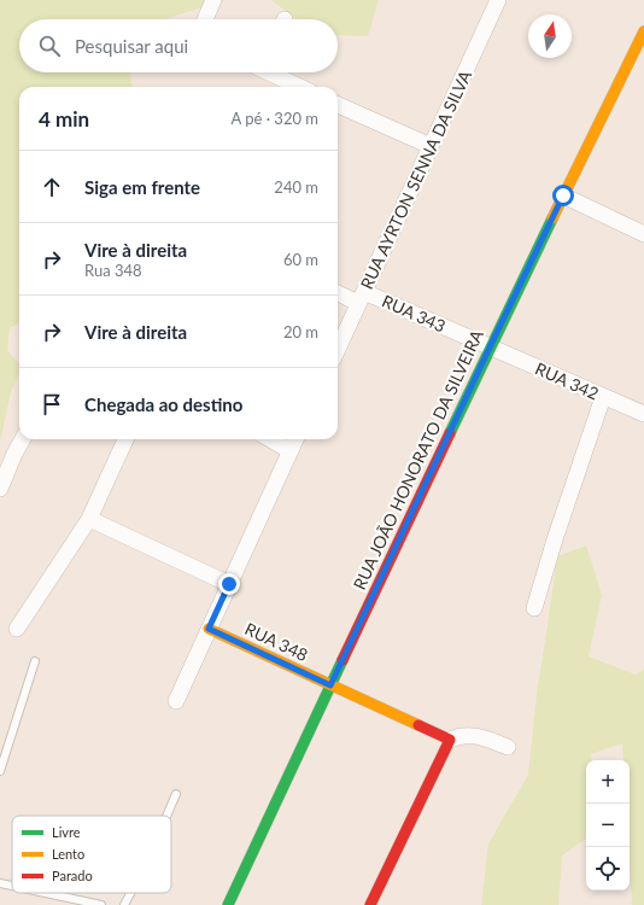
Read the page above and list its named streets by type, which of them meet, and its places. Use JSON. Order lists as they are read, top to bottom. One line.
{"streets":{"main road":["RUA JOÃO HONORATO DA SILVEIRA","RUA 348"],"street":["RUA AYRTON SENNA DA SILVA","RUA 343","RUA 342"]},"crossings":[["RUA AYRTON SENNA DA SILVA","RUA 343"],["RUA 343","RUA 342"],["RUA 343","RUA JOÃO HONORATO DA SILVEIRA"],["RUA 342","RUA JOÃO HONORATO DA SILVEIRA"],["RUA JOÃO HONORATO DA SILVEIRA","RUA 348"]],"legend":["Livre","Lento","Parado"],"north":"top","page":{"search":"Pesquisar aqui","heading":["4 min","A pé · 320 m"],"list":[["Siga em frente","240 m"],["Vire à direita","Rua 348","60 m"],["Vire à direita","20 m"],"Chegada ao destino"],"map_buttons":["+","−"]}}
